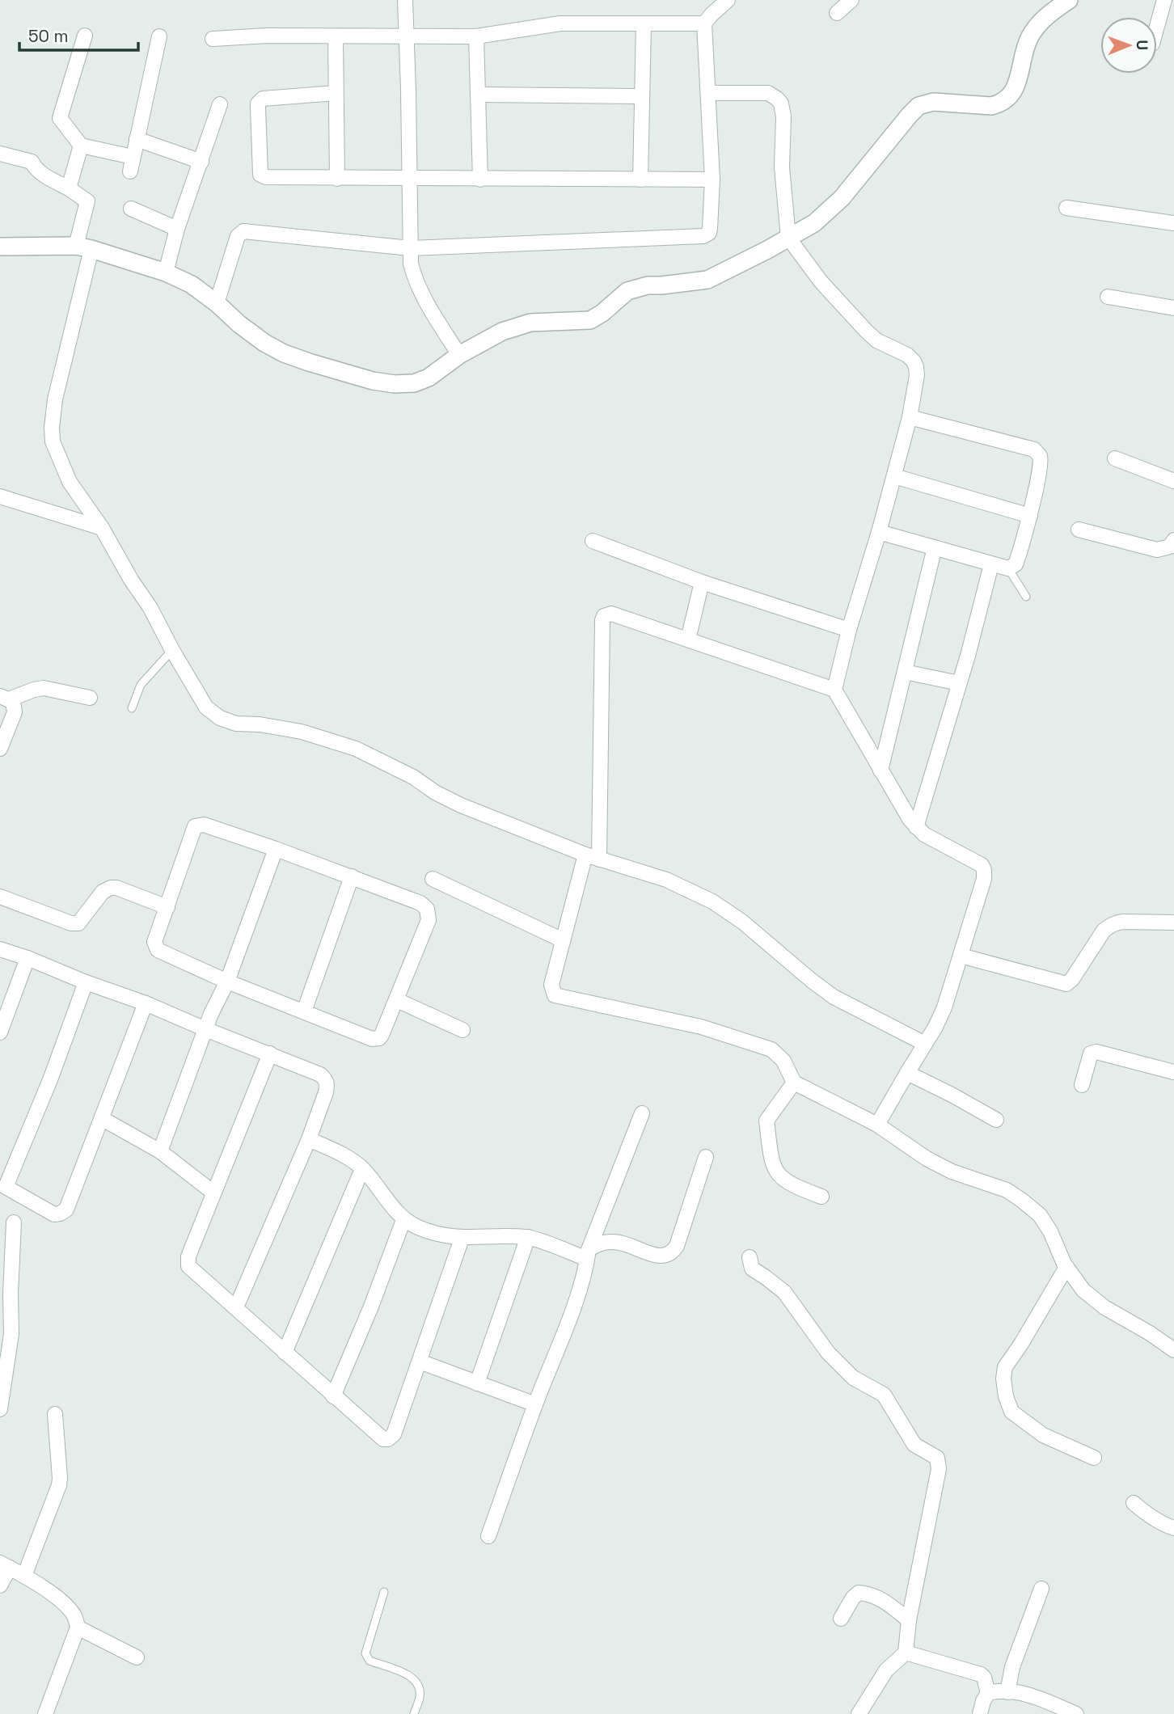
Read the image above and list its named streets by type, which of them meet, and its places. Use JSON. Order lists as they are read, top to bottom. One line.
{"scale_bar":"50 m","north":"right"}
